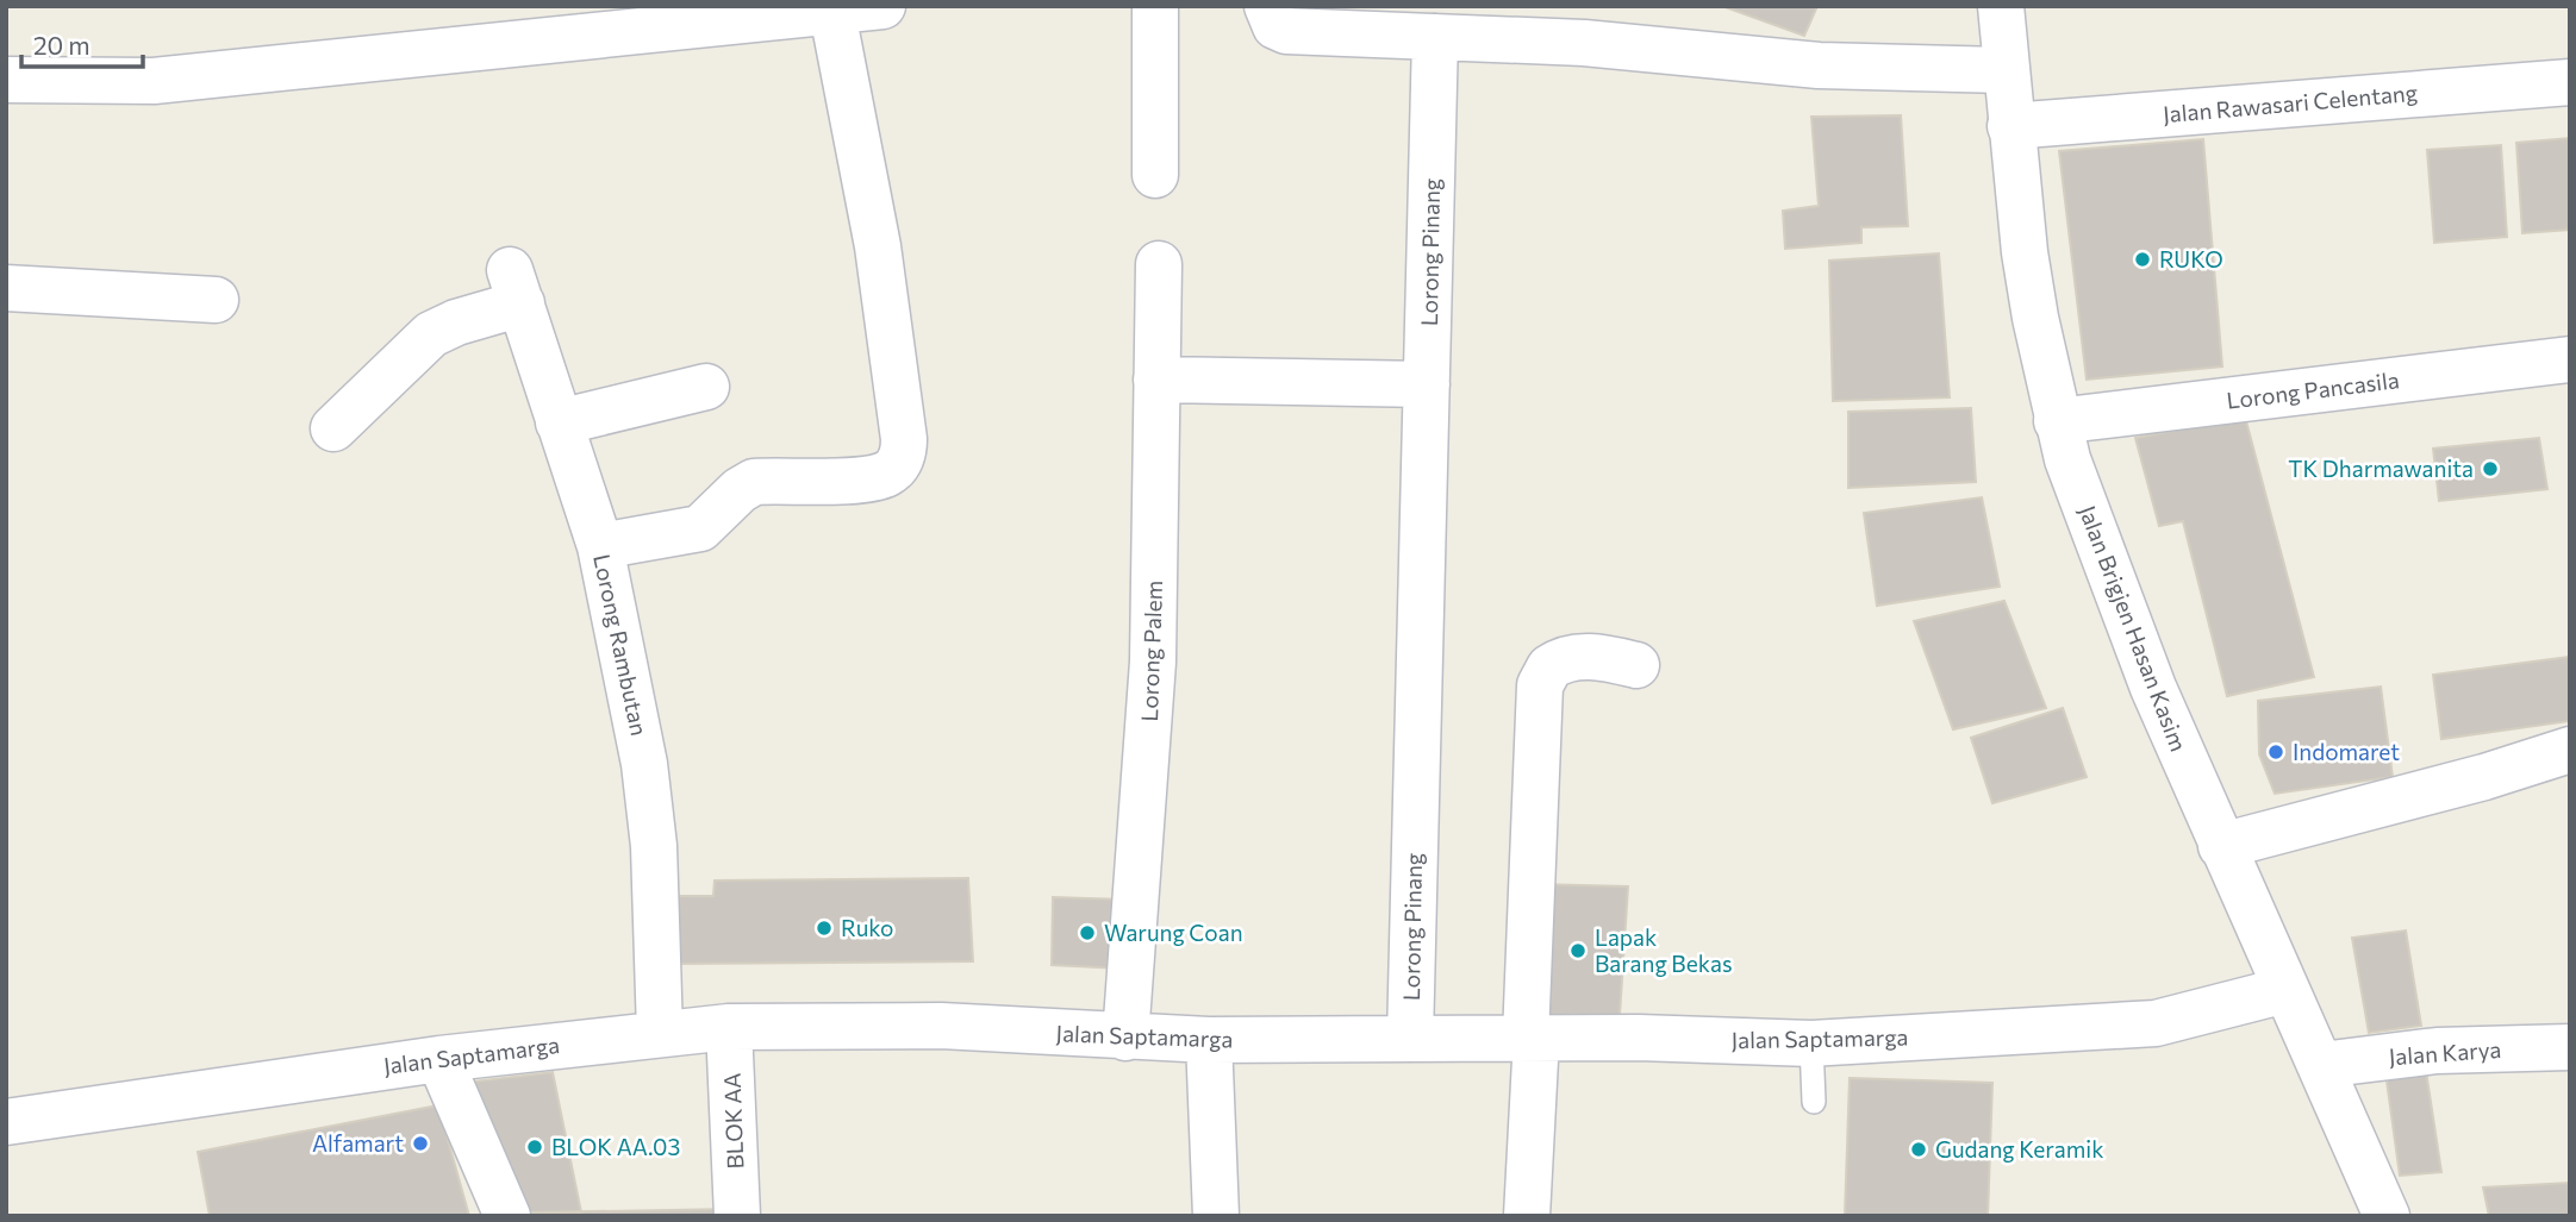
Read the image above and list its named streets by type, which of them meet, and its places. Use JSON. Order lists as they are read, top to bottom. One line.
{"streets":{"street":["Jalan Rawasari Celentang","Lorong Pinang","Lorong Pancasila","Jalan Brigjen Hasan Kasim","Lorong Rambutan","Lorong Palem","Jalan Saptamarga","Jalan Karya","BLOK AA"]},"crossings":[["Jalan Rawasari Celentang","Jalan Brigjen Hasan Kasim"],["Lorong Pinang","Jalan Saptamarga"],["Lorong Pancasila","Jalan Brigjen Hasan Kasim"],["Jalan Brigjen Hasan Kasim","Jalan Saptamarga"],["Jalan Brigjen Hasan Kasim","Jalan Karya"],["Lorong Rambutan","Jalan Saptamarga"],["Lorong Palem","Jalan Saptamarga"],["Jalan Saptamarga","BLOK AA"]],"places":["RUKO","TK Dharmawanita","Indomaret","Ruko","Warung Coan","Lapak Barang Bekas","Alfamart","BLOK AA.03","Gudang Keramik"],"scale_bar":"20 m"}
